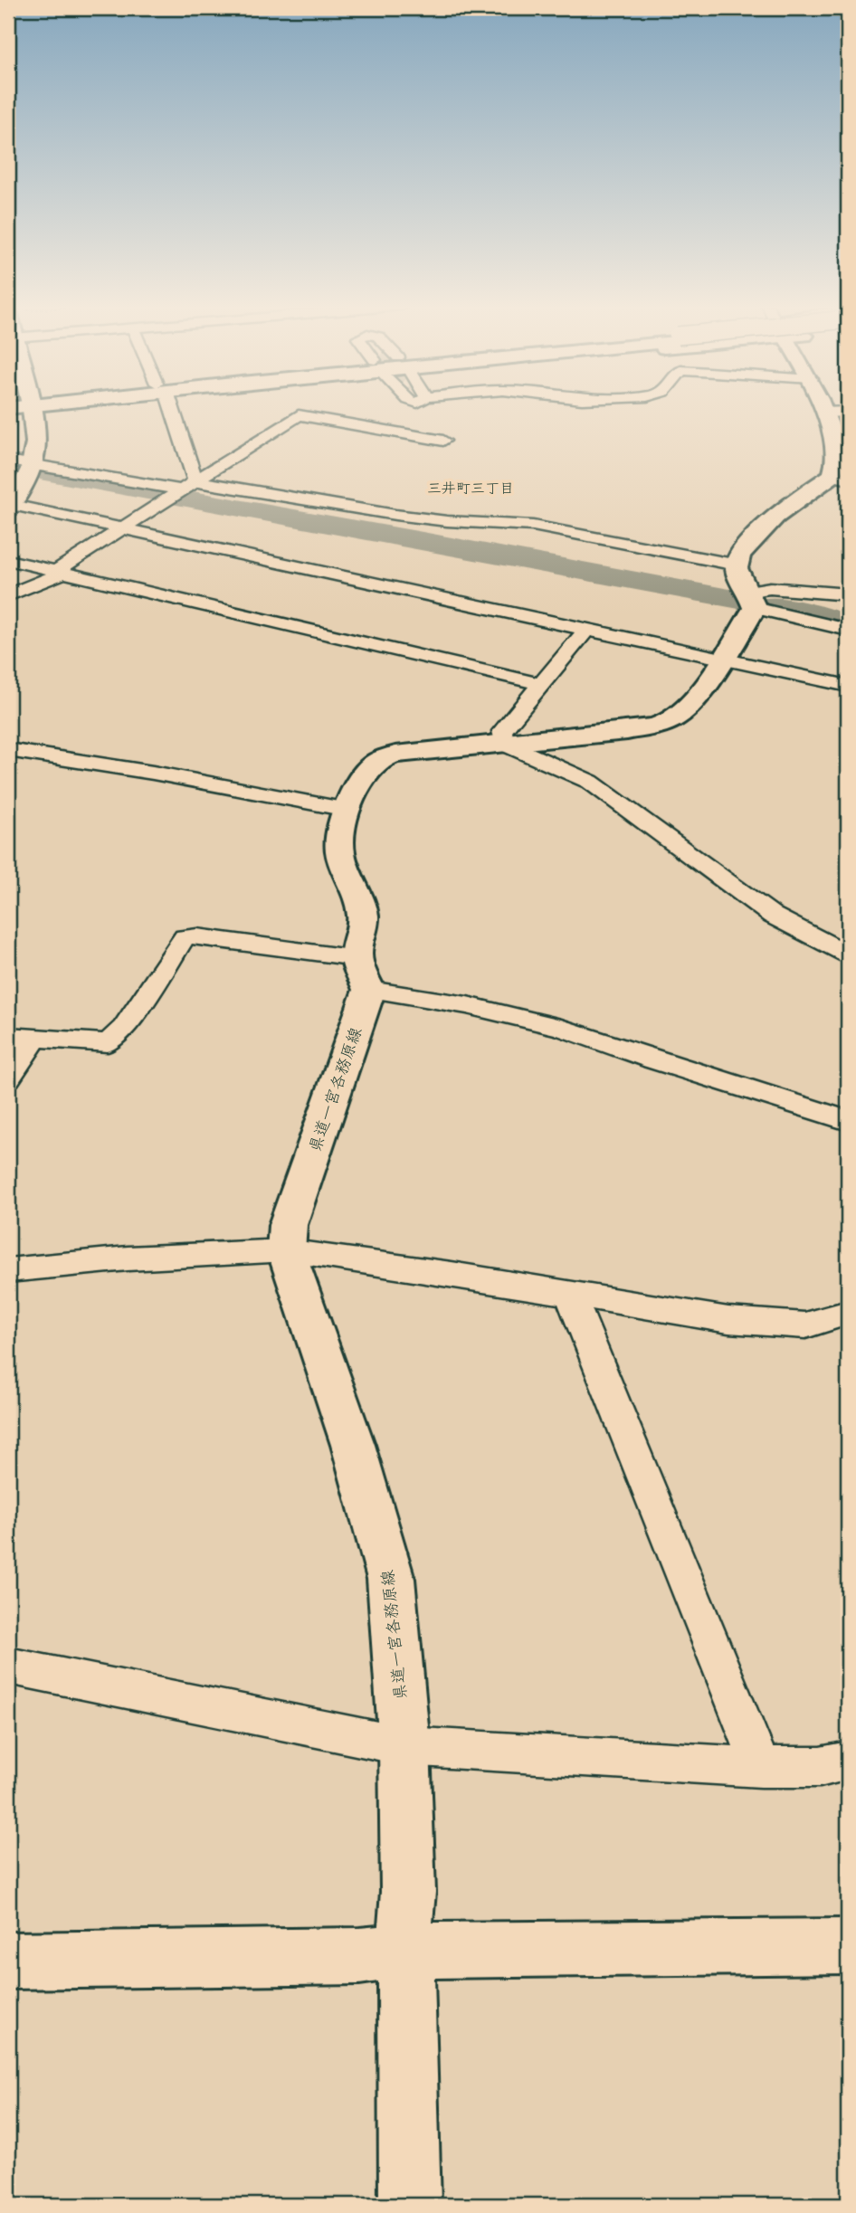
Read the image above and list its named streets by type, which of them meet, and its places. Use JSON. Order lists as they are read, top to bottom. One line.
{"streets":{"main road":["県道一宮各務原線"]},"districts":["三井町三丁目"]}
